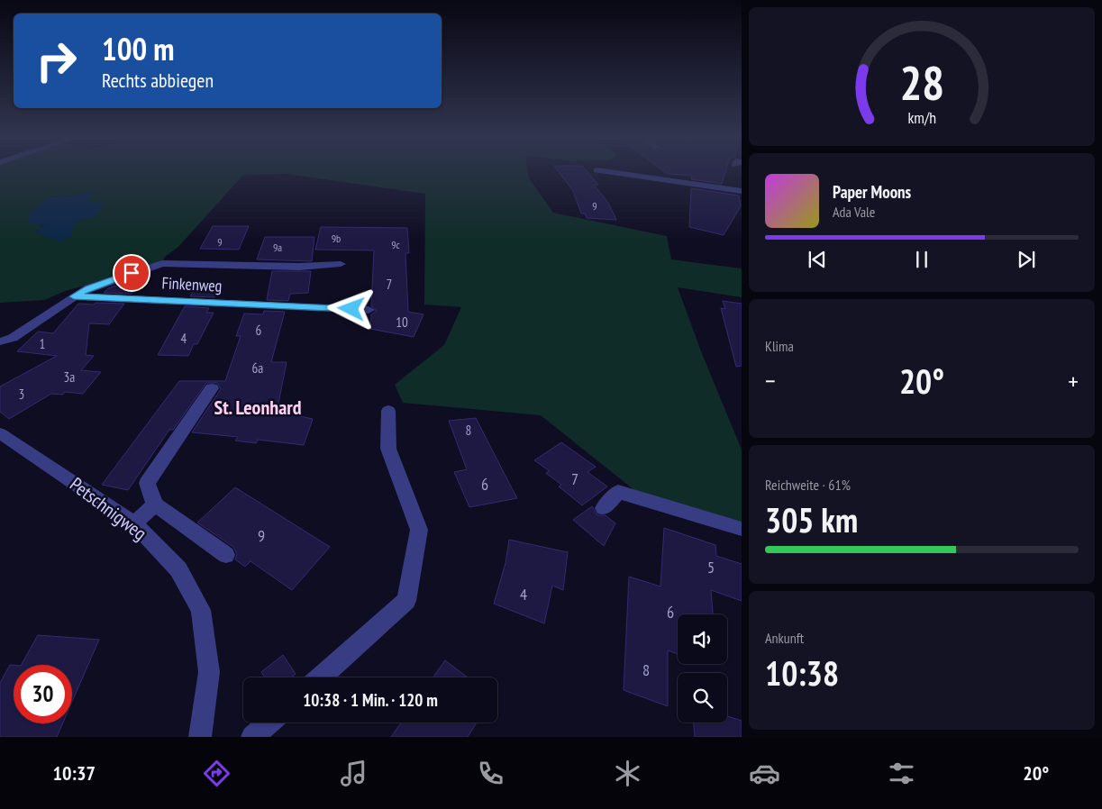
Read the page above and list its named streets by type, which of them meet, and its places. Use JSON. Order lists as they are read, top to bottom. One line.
{"streets":{"street":["Finkenweg","Petschnigweg"]},"districts":["St. Leonhard"],"house_numbers":["9","9b","9","9c","9a","7","10","6","4","1","6a","3a","3","8","7","6","9","5","4","6","8"],"page":{"turn":["100 m","Rechts abbiegen"],"song":["Paper Moons","Ada Vale"],"tile":["Klima",["Reichweite · 61%","305 km"],["Ankunft","10:38"]],"heat":["−","20°","+"],"limit":"30","trip":"10:38 · 1 Min. · 120 m","tabs":["10:37","20°"],"gauge":["28","km/h"]}}
